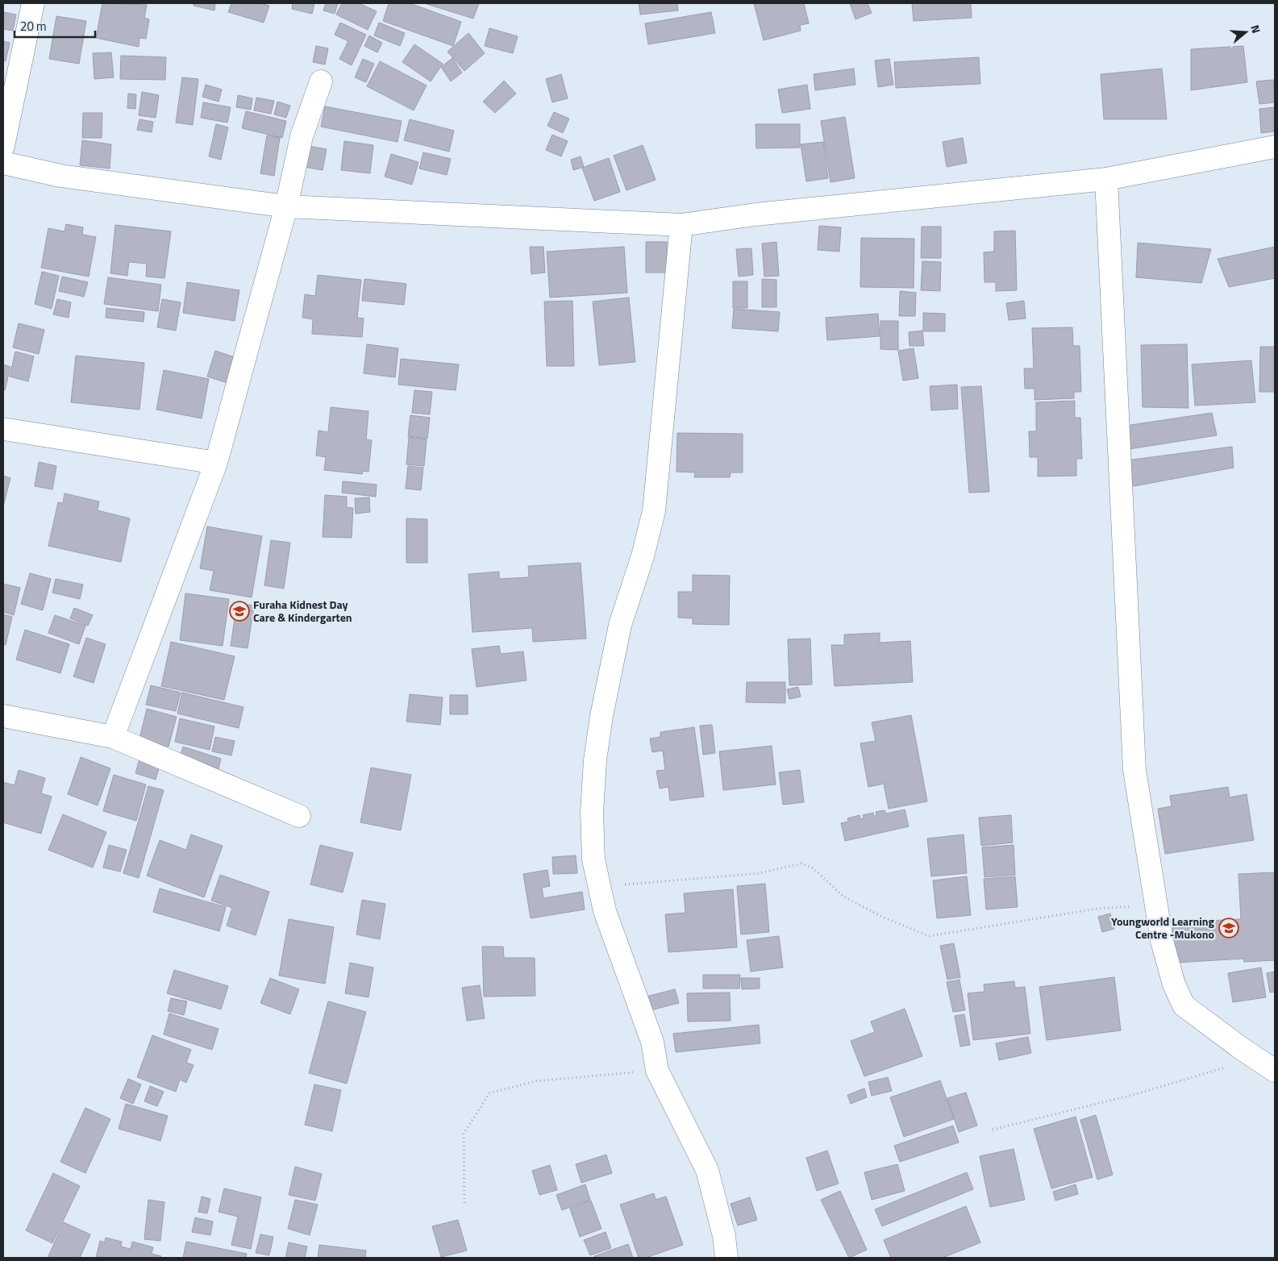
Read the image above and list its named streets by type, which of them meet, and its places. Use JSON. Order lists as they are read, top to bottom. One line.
{"places":{"school or university":["Furaha Kidnest Day Care & Kindergarten","Youngworld Learning Centre -Mukono"]},"scale_bar":"20 m","north":"right"}
